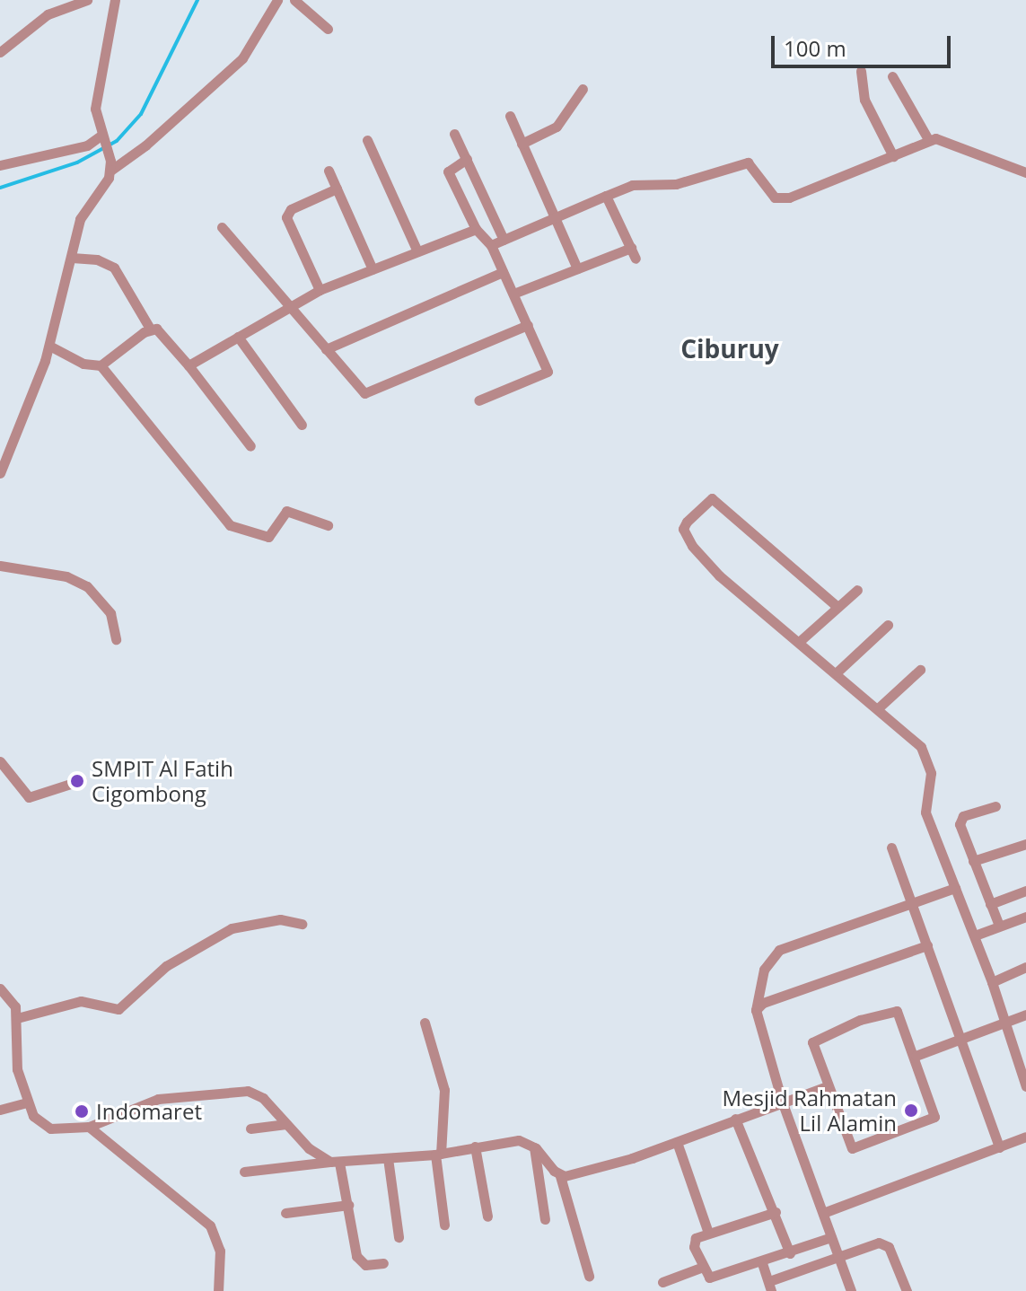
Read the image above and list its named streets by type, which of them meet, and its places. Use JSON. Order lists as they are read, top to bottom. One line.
{"districts":["Ciburuy"],"places":["SMPIT Al Fatih Cigombong","Mesjid Rahmatan Lil Alamin","Indomaret"],"scale_bar":"100 m"}
